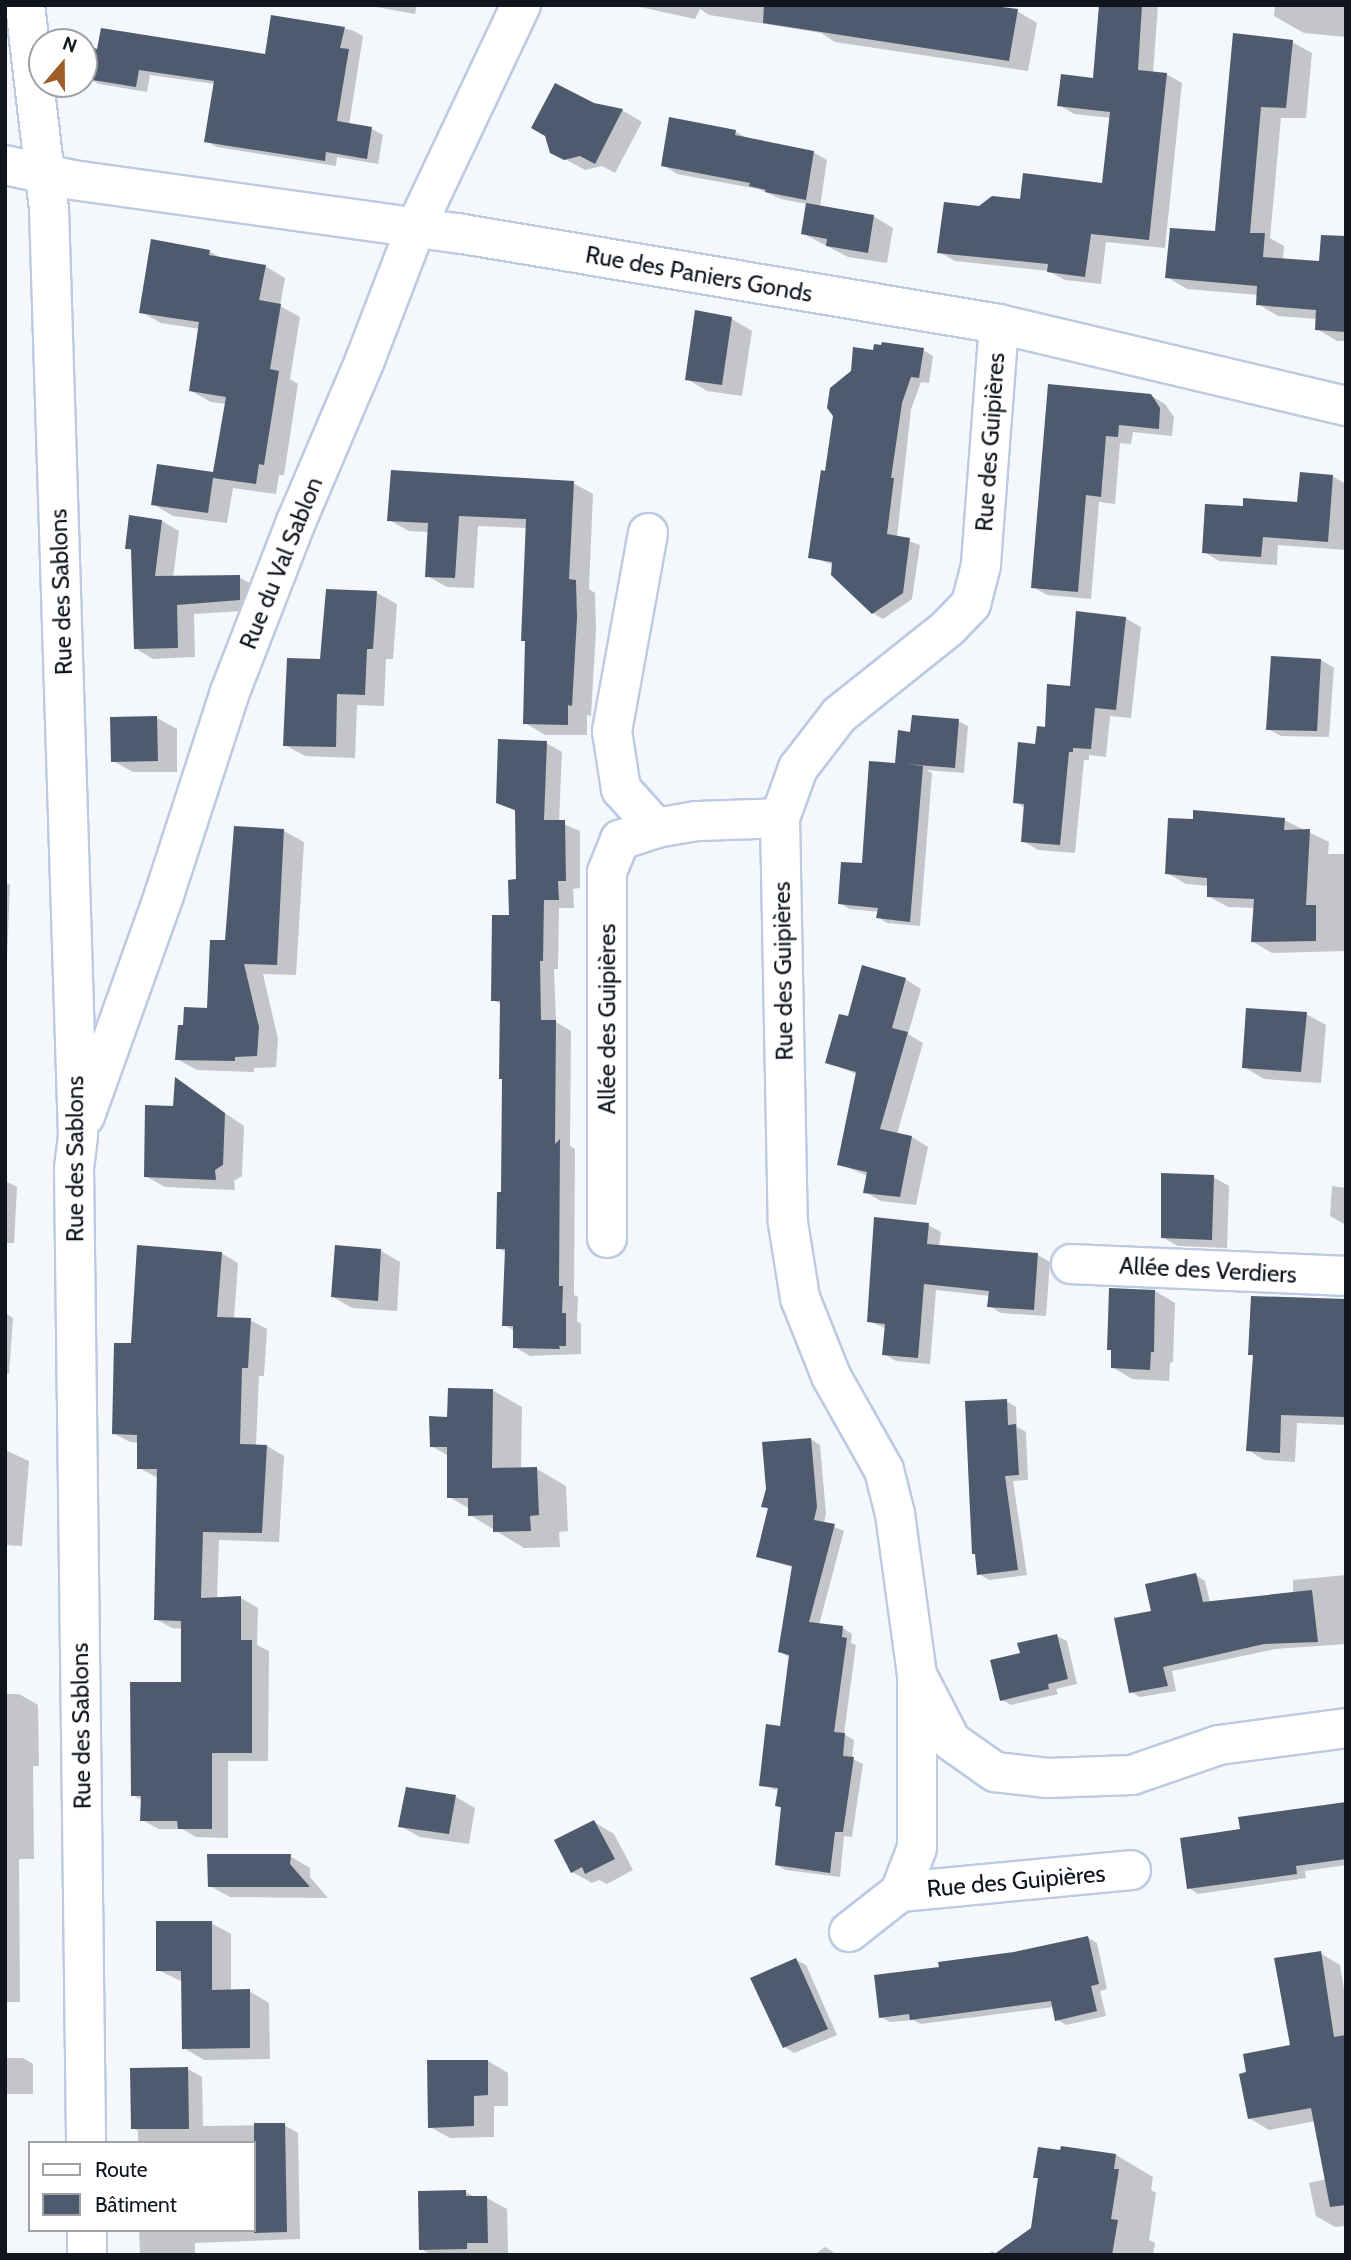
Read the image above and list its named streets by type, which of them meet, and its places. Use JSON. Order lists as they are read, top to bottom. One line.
{"streets":{"street":["Rue des Paniers Gonds","Rue des Guipières","Rue du Val Sablon","Rue des Sablons","Allée des Guipières","Allée des Verdiers"]},"crossings":[["Rue des Paniers Gonds","Rue des Guipières"],["Rue des Paniers Gonds","Rue du Val Sablon"],["Rue des Paniers Gonds","Rue des Sablons"],["Rue des Guipières","Allée des Guipières"],["Rue du Val Sablon","Rue des Sablons"]],"legend":["Route","Bâtiment"],"north":"top"}
